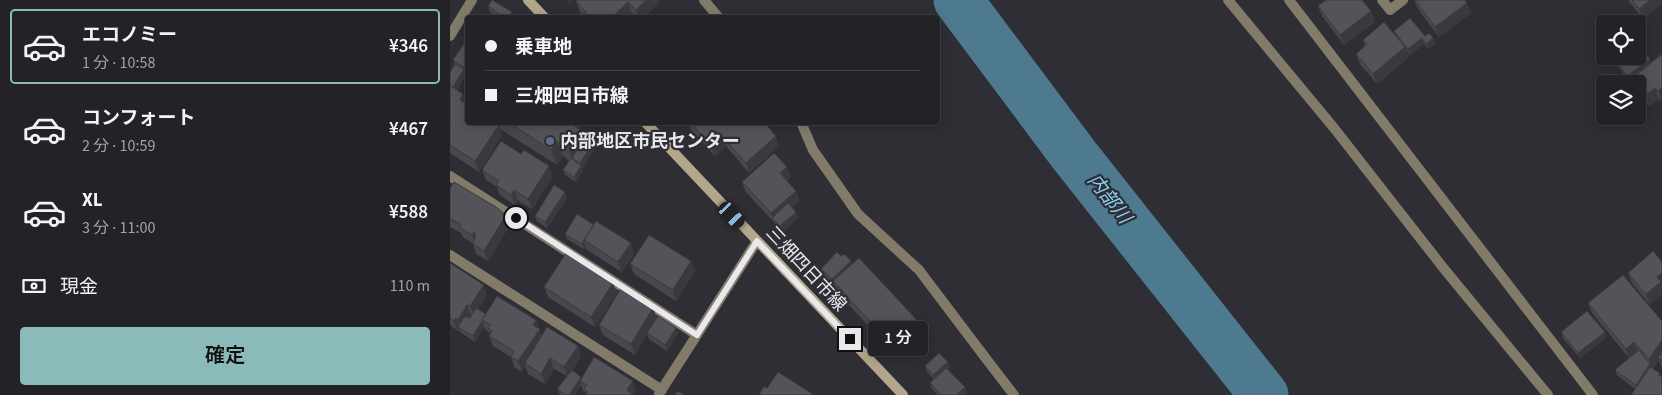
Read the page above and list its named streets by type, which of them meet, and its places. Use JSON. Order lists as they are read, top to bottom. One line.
{"streets":{"main road":["三畑四日市線"]},"water":["内部川"],"places":["内部地区市民センター"],"page":{"list":[{"name":"エコノミー","note":"1 分 · 10:58","value":"¥346"},{"name":"コンフォート","note":"2 分 · 10:59","value":"¥467"},{"name":"XL","note":"3 分 · 11:00","value":"¥588"}],"banner":["乗車地","三畑四日市線"],"pay":["現金","110 m"],"buttons":"確定","bubble":"1 分"}}
